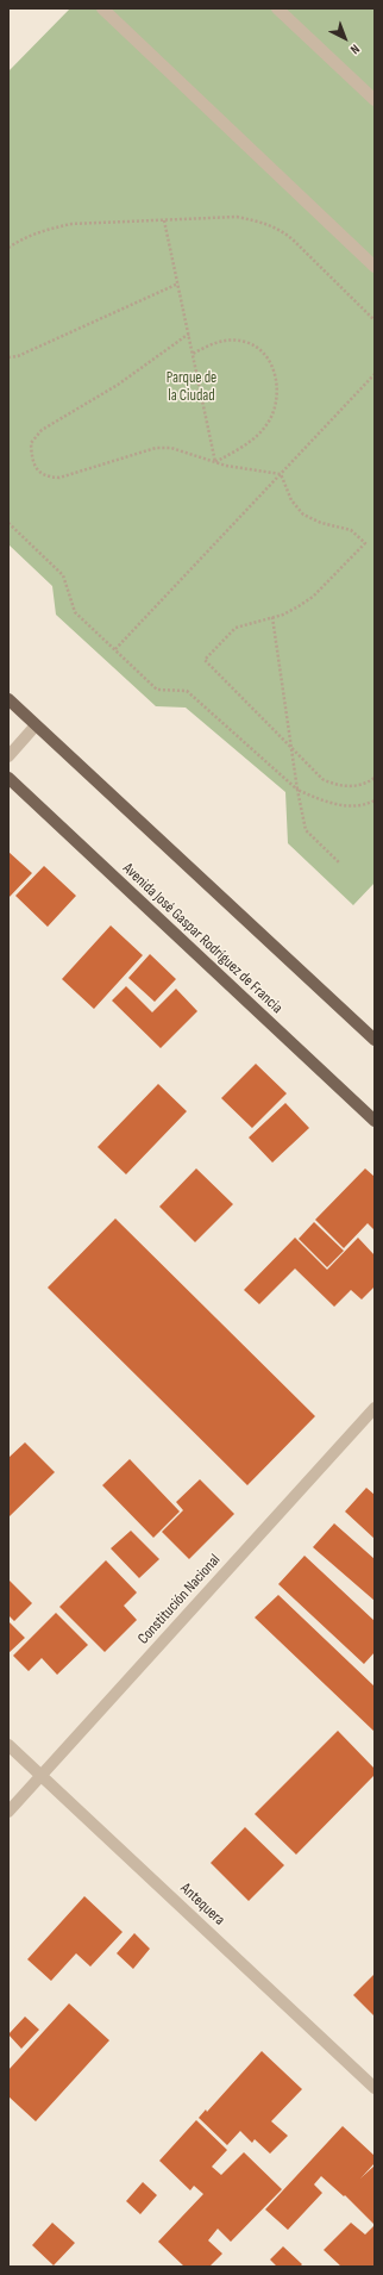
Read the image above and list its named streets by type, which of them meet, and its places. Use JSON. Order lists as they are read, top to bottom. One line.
{"streets":{"main road":["Avenida José Gaspar Rodríguez de Francia"],"street":["Constitución Nacional","Antequera"]},"crossings":[["Constitución Nacional","Antequera"]],"parks":["Parque de la Ciudad"],"north":"bottom right"}
